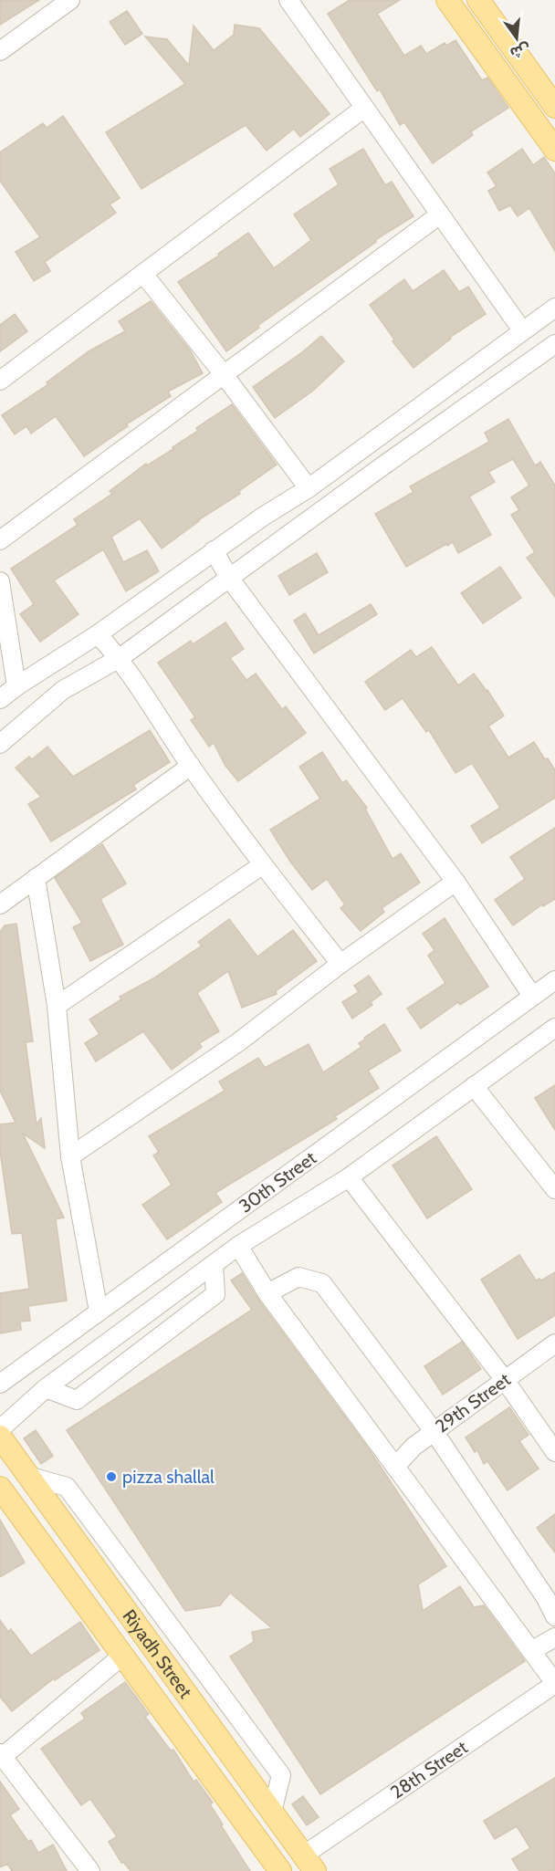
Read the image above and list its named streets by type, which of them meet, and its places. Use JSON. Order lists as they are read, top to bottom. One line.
{"streets":{"main road":["Riyadh Street"],"street":["30th Street","29th Street","28th Street"]},"crossings":[["Riyadh Street","28th Street"]],"places":["pizza shallal"],"north":"bottom"}
